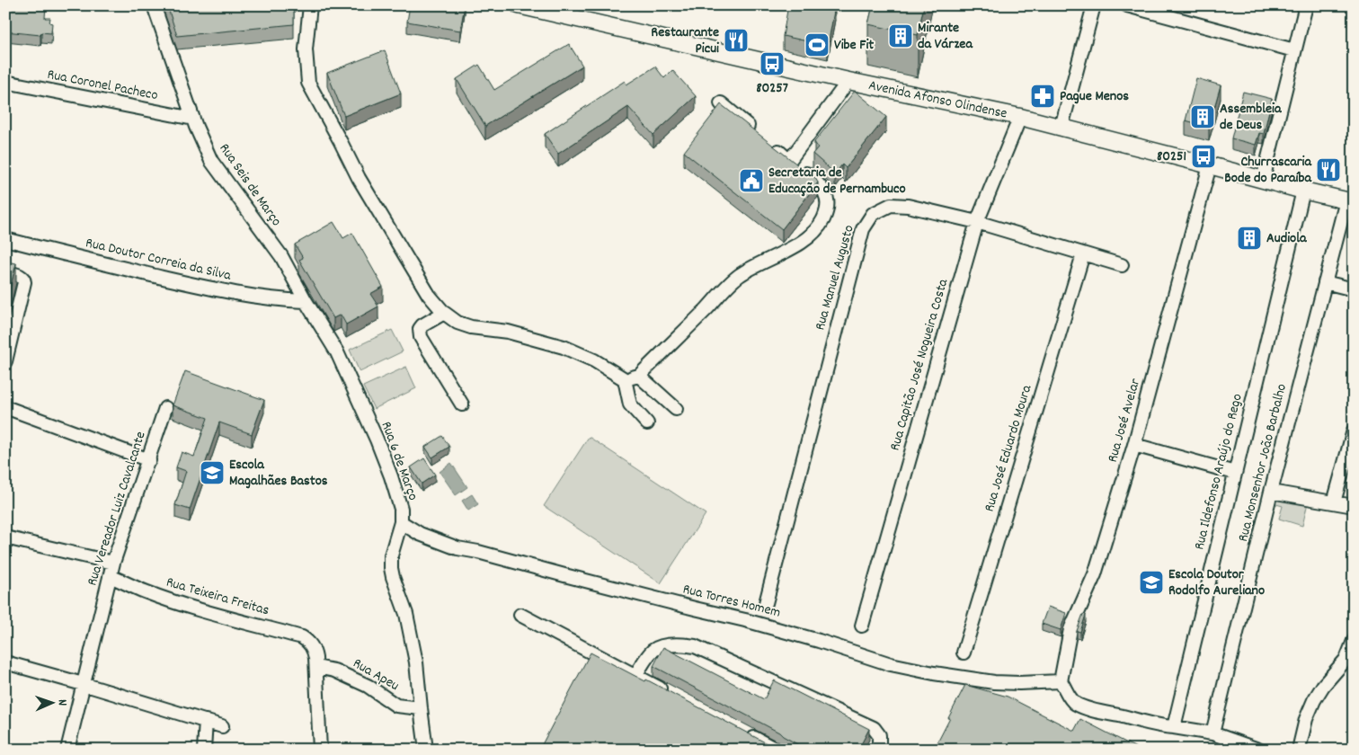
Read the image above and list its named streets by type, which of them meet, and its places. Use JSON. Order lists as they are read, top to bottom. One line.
{"streets":{"main road":["Avenida Afonso Olindense"],"street":["Rua Coronel Pacheco","Rua Seis de Março","Rua Doutor Correia da Silva","Rua Manuel Augusto","Rua Capitão José Nogueira Costa","Rua José Avelar","Rua José Eduardo Moura","Rua 6 de Março","Rua Monsenhor João Barbalho","Rua Ildefonso Araújo do Rego","Rua Vereador Luiz Cavalcante","Rua Teixeira Freitas","Rua Torres Homem","Rua Apeu"]},"crossings":[["Rua Coronel Pacheco","Rua Seis de Março"],["Avenida Afonso Olindense","Rua Capitão José Nogueira Costa"],["Avenida Afonso Olindense","Rua José Avelar"],["Avenida Afonso Olindense","Rua Monsenhor João Barbalho"],["Avenida Afonso Olindense","Rua Ildefonso Araújo do Rego"],["Rua Seis de Março","Rua Doutor Correia da Silva"],["Rua Seis de Março","Rua 6 de Março"],["Rua Doutor Correia da Silva","Rua 6 de Março"],["Rua Manuel Augusto","Rua Capitão José Nogueira Costa"],["Rua Manuel Augusto","Rua José Eduardo Moura"],["Rua José Avelar","Rua Torres Homem"],["Rua 6 de Março","Rua Torres Homem"],["Rua 6 de Março","Rua Apeu"],["Rua Vereador Luiz Cavalcante","Rua Teixeira Freitas"],["Rua Teixeira Freitas","Rua Apeu"]],"places":{"building":["Mirante da Várzea","Assembleia de Deus","Audiola"],"restaurant":["Restaurante Picui","Churrascaria Bode do Paraíba"],"sports":["Vibe Fit"],"bus stop":["80257","80251"],"pharmacy":["Pague Menos"],"public building":["Secretaria de Educação de Pernambuco"],"school or university":["Escola Magalhães Bastos","Escola Doutor Rodolfo Aureliano"]},"north":"right"}
